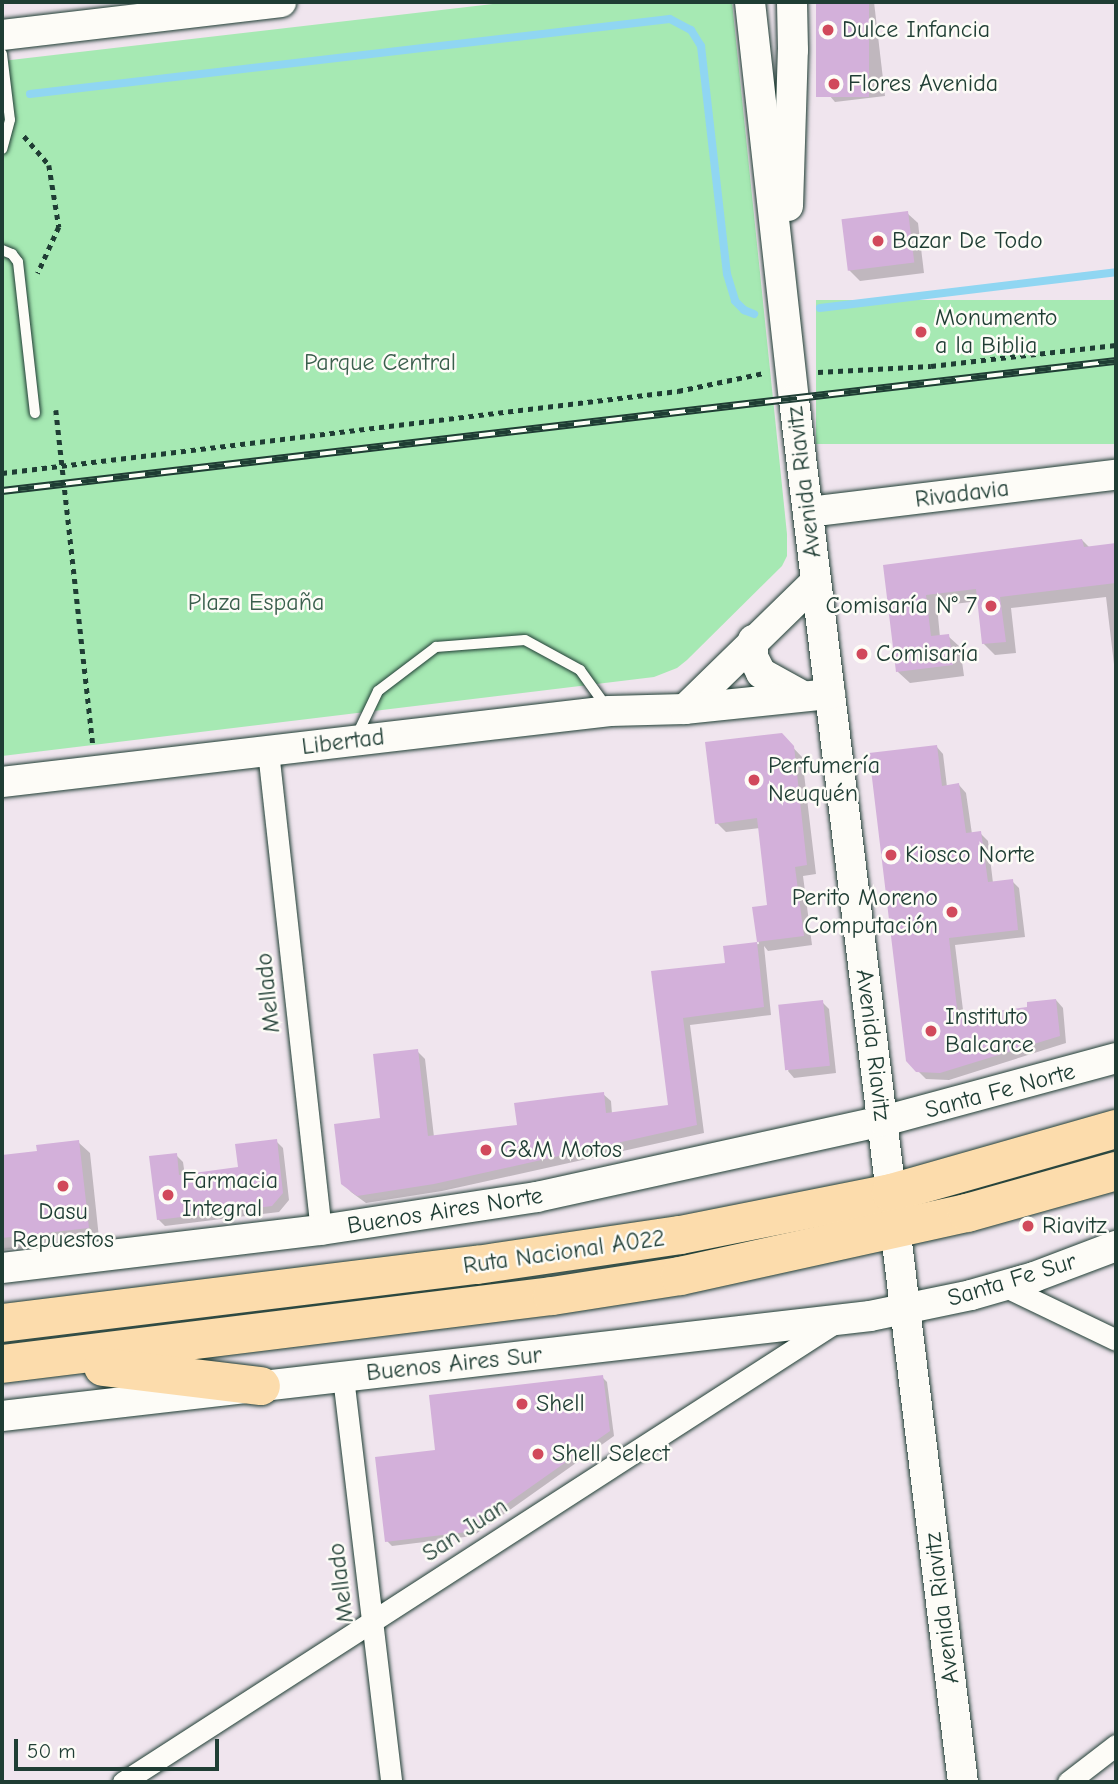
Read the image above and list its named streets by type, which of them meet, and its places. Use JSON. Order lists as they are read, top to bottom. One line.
{"streets":{"highway":["Ruta Nacional A022"],"main road":["Avenida Riavitz","Rivadavia","Libertad","Santa Fe Norte","Buenos Aires Norte","Santa Fe Sur","Buenos Aires Sur"],"street":["Mellado","San Juan"]},"crossings":[["Avenida Riavitz","Rivadavia"],["Avenida Riavitz","Libertad"],["Avenida Riavitz","Santa Fe Norte"],["Avenida Riavitz","Buenos Aires Norte"],["Avenida Riavitz","Ruta Nacional A022"],["Avenida Riavitz","Santa Fe Sur"],["Avenida Riavitz","Buenos Aires Sur"],["Libertad","Mellado"],["Mellado","Buenos Aires Norte"],["Mellado","Buenos Aires Sur"],["Mellado","San Juan"],["Santa Fe Norte","Buenos Aires Norte"],["Santa Fe Sur","Buenos Aires Sur"],["Buenos Aires Sur","San Juan"]],"parks":["Parque Central","Plaza España"],"places":["Dulce Infancia","Flores Avenida","Bazar De Todo","Monumento a la Biblia","Comisaría N° 7","Comisaría","Perfumería Neuquén","Kiosco Norte","Perito Moreno Computación","Instituto Balcarce","G&M Motos","Dasu Repuestos","Farmacia Integral","Riavitz","Shell","Shell Select"],"scale_bar":"50 m"}
